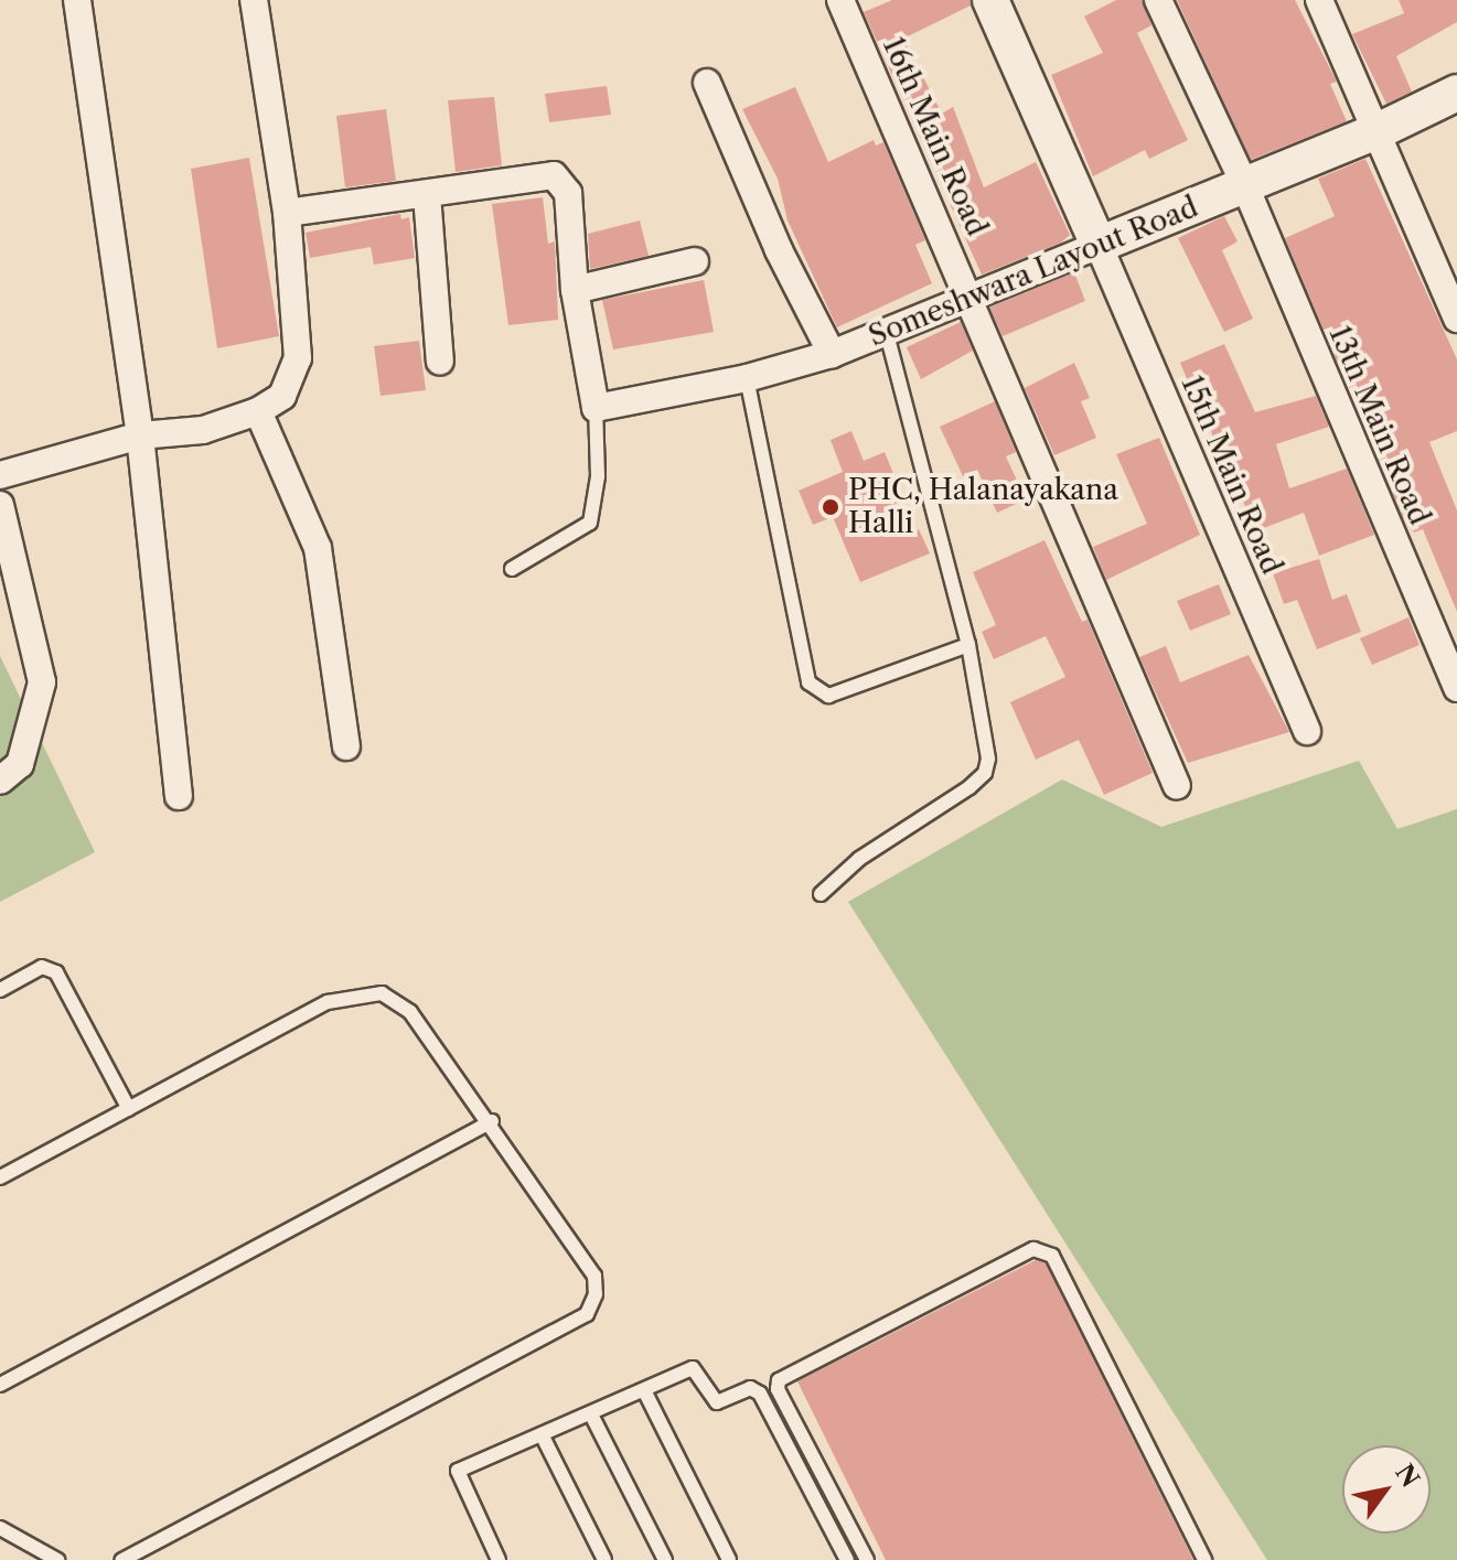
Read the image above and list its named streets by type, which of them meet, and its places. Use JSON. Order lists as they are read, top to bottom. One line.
{"streets":{"street":["16th Main Road","Someshwara Layout Road","13th Main Road","15th Main Road"]},"crossings":[["16th Main Road","Someshwara Layout Road"],["Someshwara Layout Road","13th Main Road"],["Someshwara Layout Road","15th Main Road"]],"places":["PHC, Halanayakana Halli"],"north":"top right"}
